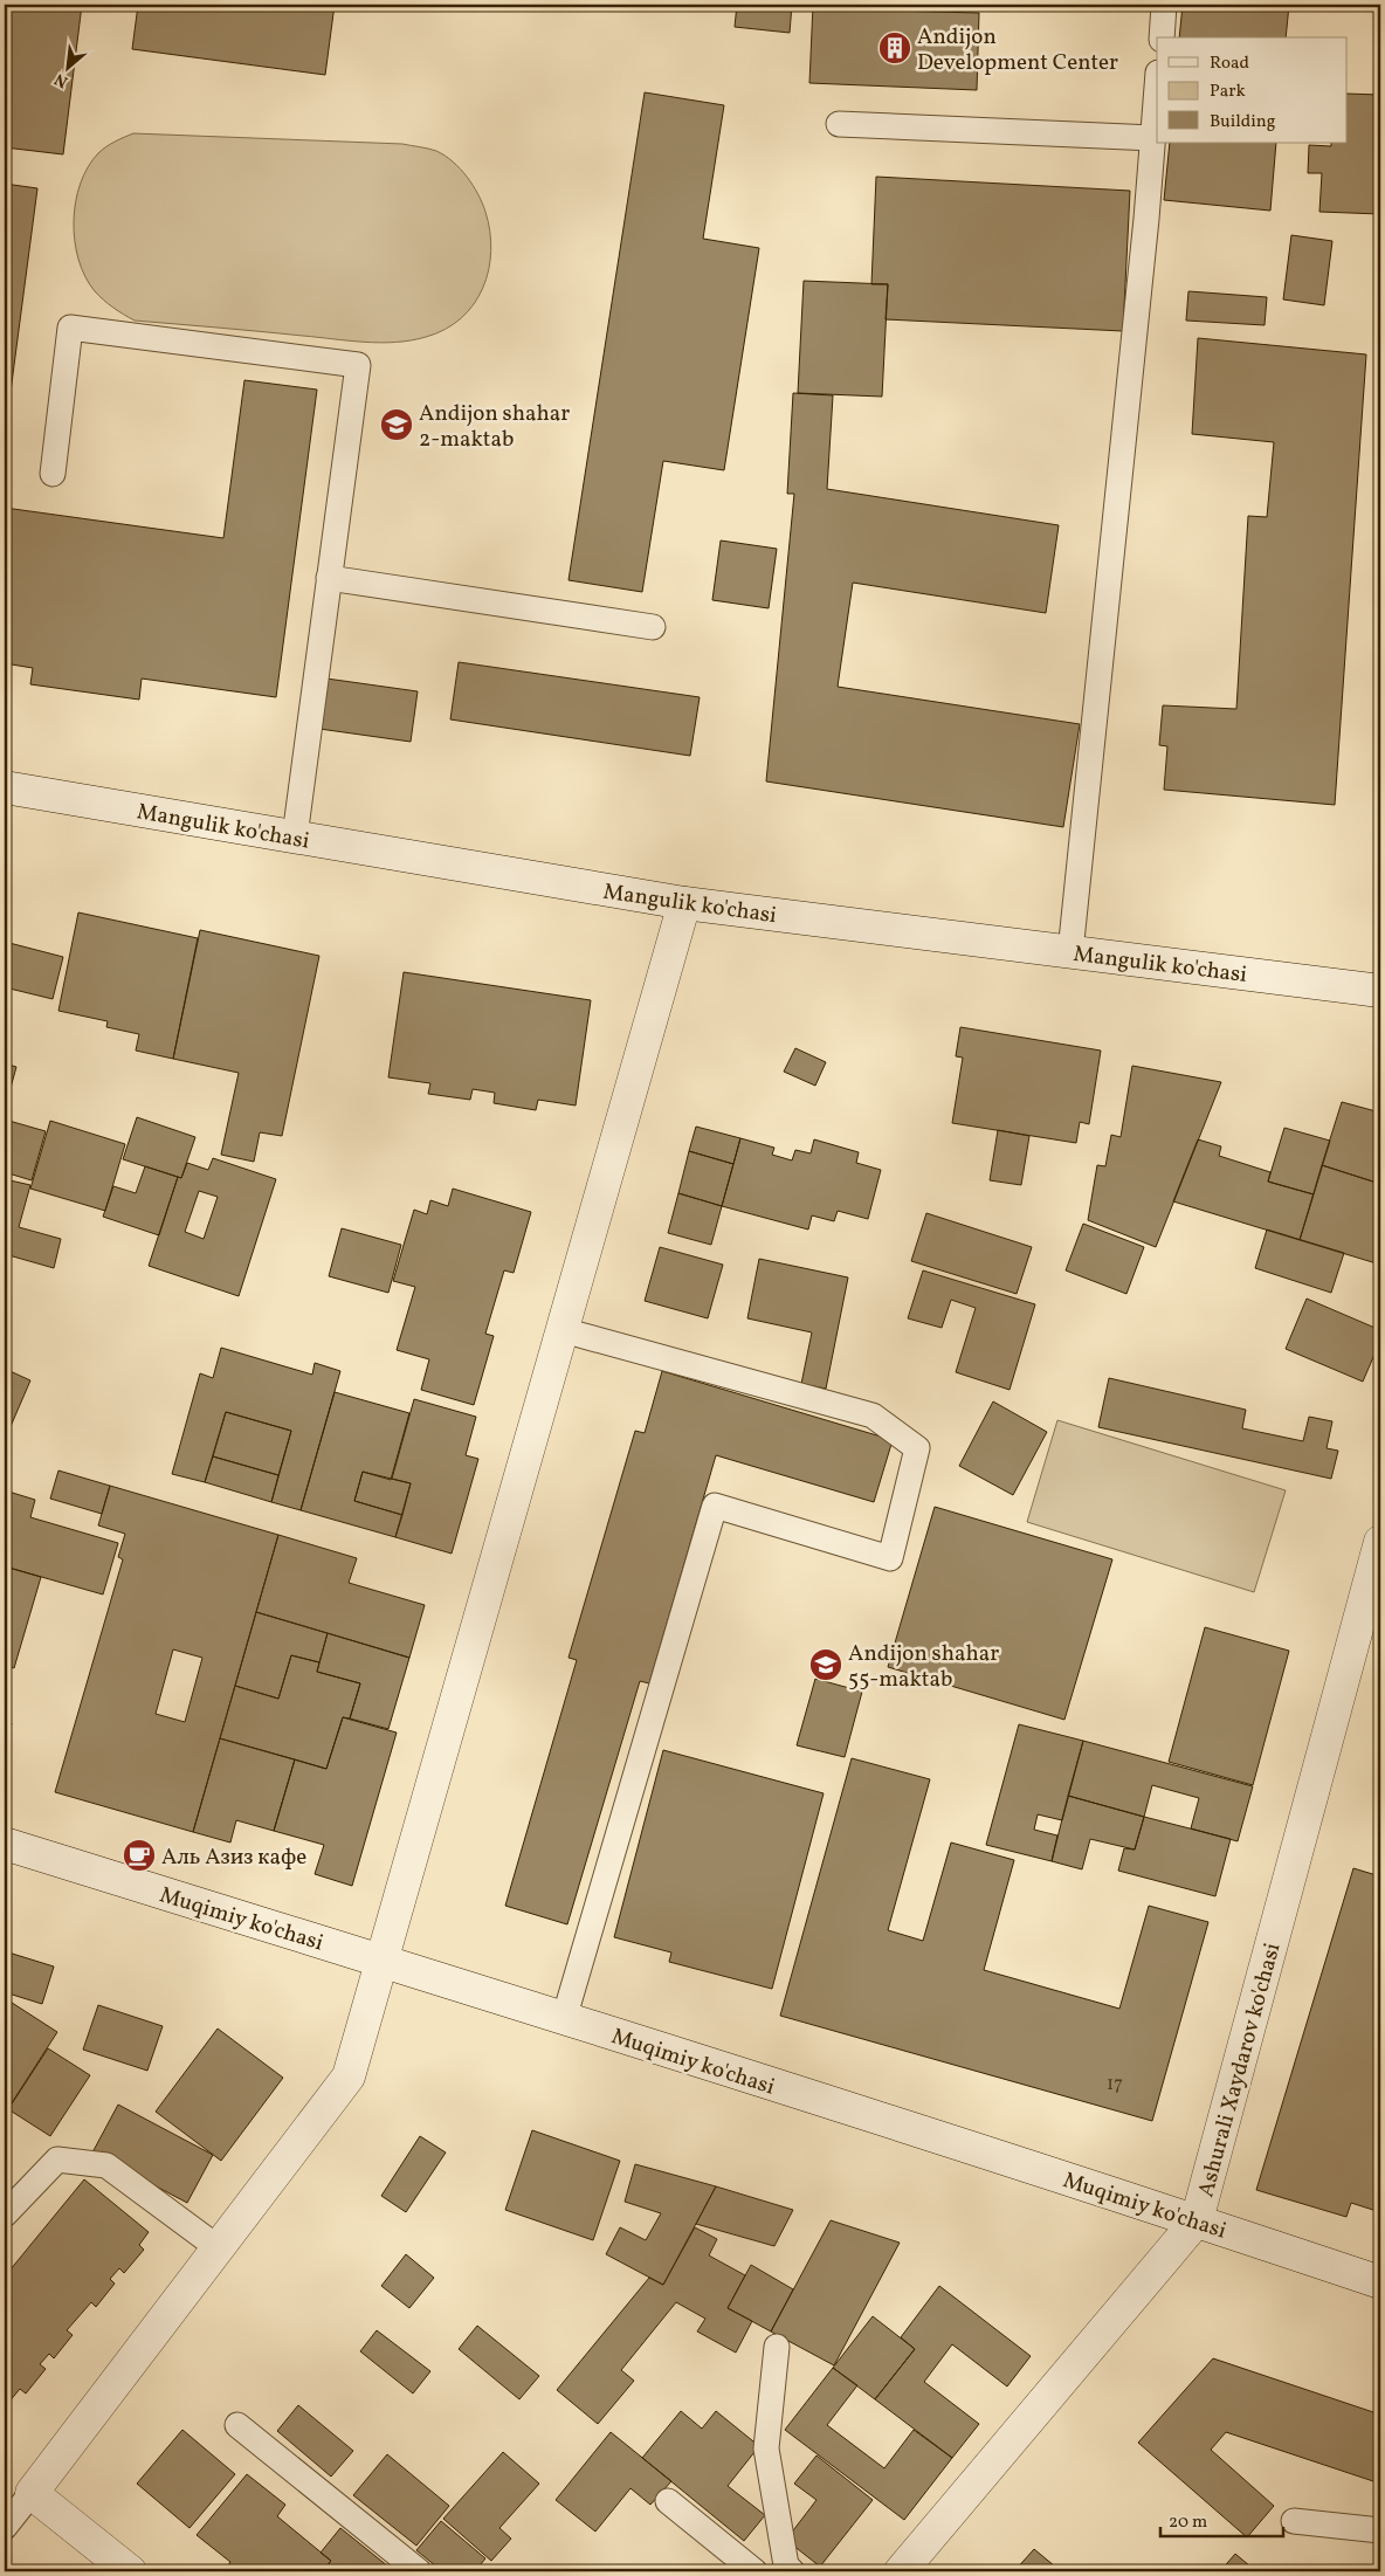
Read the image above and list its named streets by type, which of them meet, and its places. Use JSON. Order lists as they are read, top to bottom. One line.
{"streets":{"street":["Mangulik ko'chasi","Muqimiy ko'chasi","Ashurali Xaydarov ko'chasi"]},"crossings":[["Muqimiy ko'chasi","Ashurali Xaydarov ko'chasi"]],"places":{"building":["Andijon Development Center"],"school or university":["Andijon shahar 2-maktab","Andijon shahar 55-maktab"],"cafe":["Аль Азиз кафе"]},"house_numbers":["17"],"legend":["Road","Park","Building"],"scale_bar":"20 m","north":"bottom left"}
